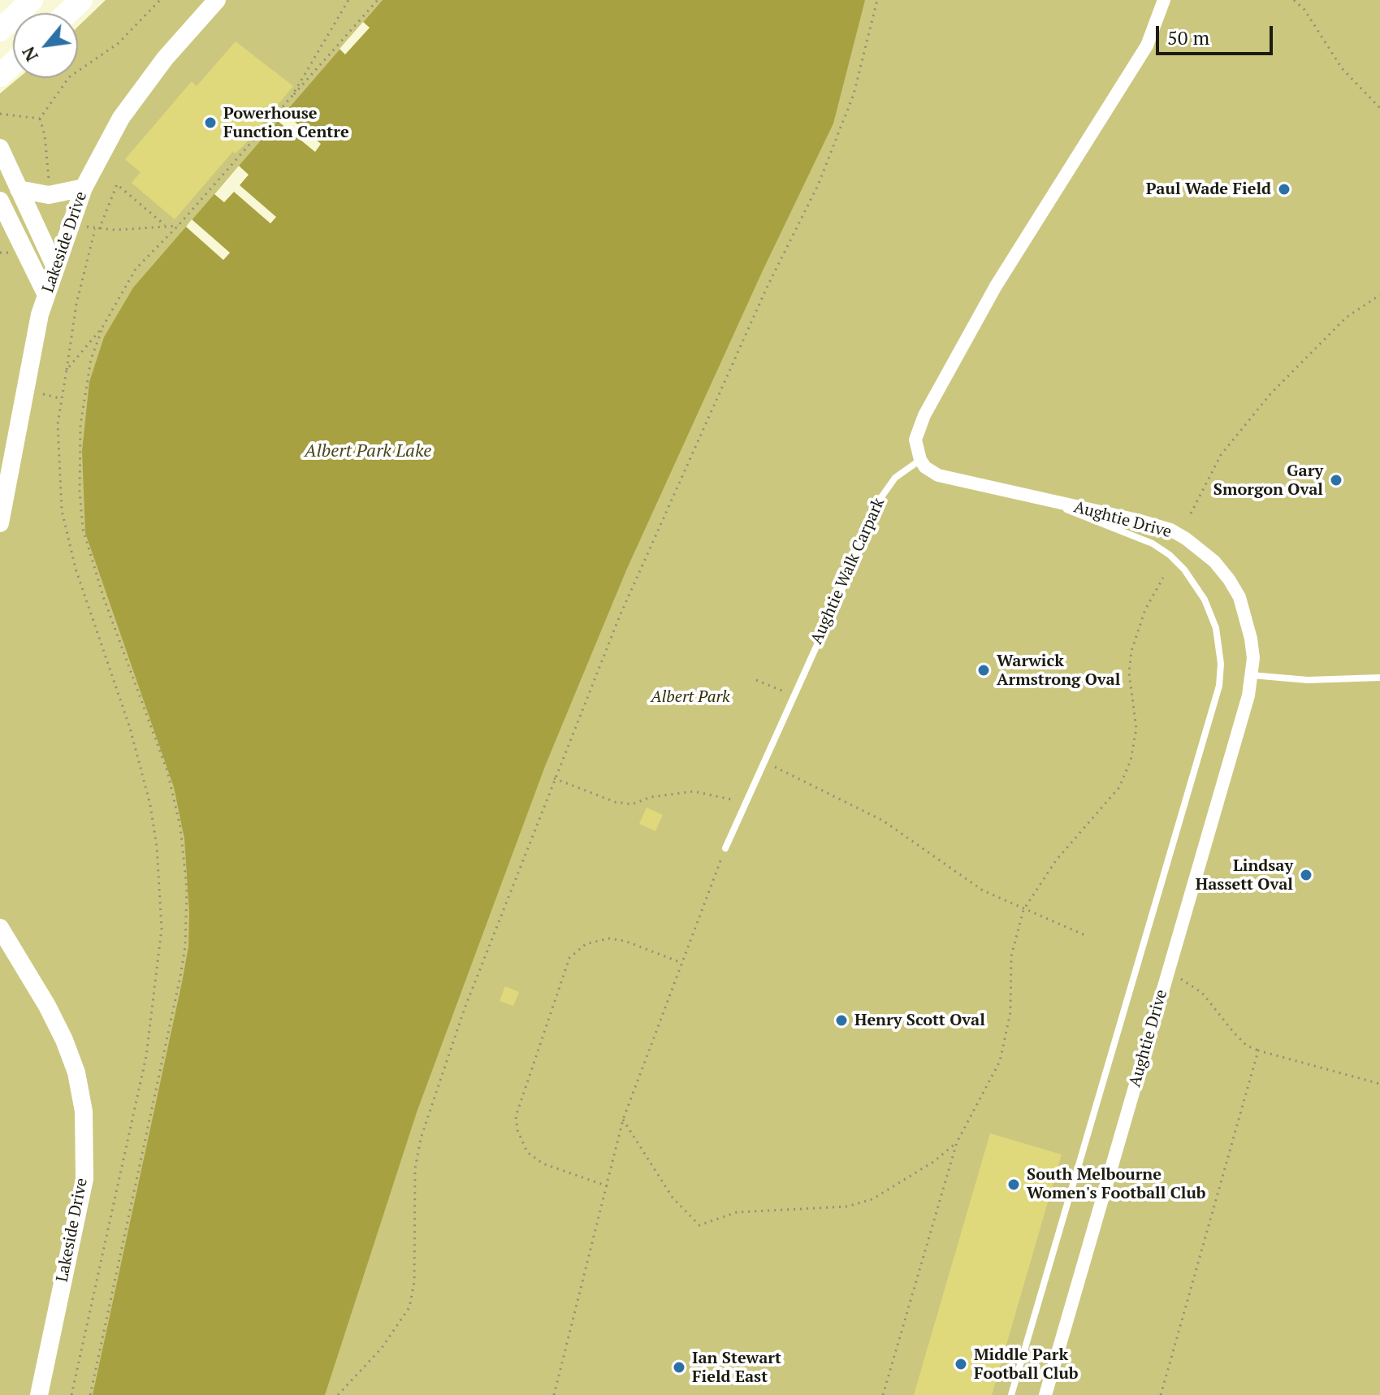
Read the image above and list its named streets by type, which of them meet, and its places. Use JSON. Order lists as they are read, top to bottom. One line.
{"streets":{"street":["Lakeside Drive","Aughtie Drive"],"lane":["Aughtie Walk Carpark"]},"crossings":[["Aughtie Drive","Aughtie Walk Carpark"]],"water":["Albert Park Lake"],"parks":["Albert Park"],"places":["Powerhouse Function Centre","Paul Wade Field","Gary Smorgon Oval","Warwick Armstrong Oval","Lindsay Hassett Oval","Henry Scott Oval","South Melbourne Women's Football Club","Middle Park Football Club","Ian Stewart Field East"],"scale_bar":"50 m","north":"bottom left"}
